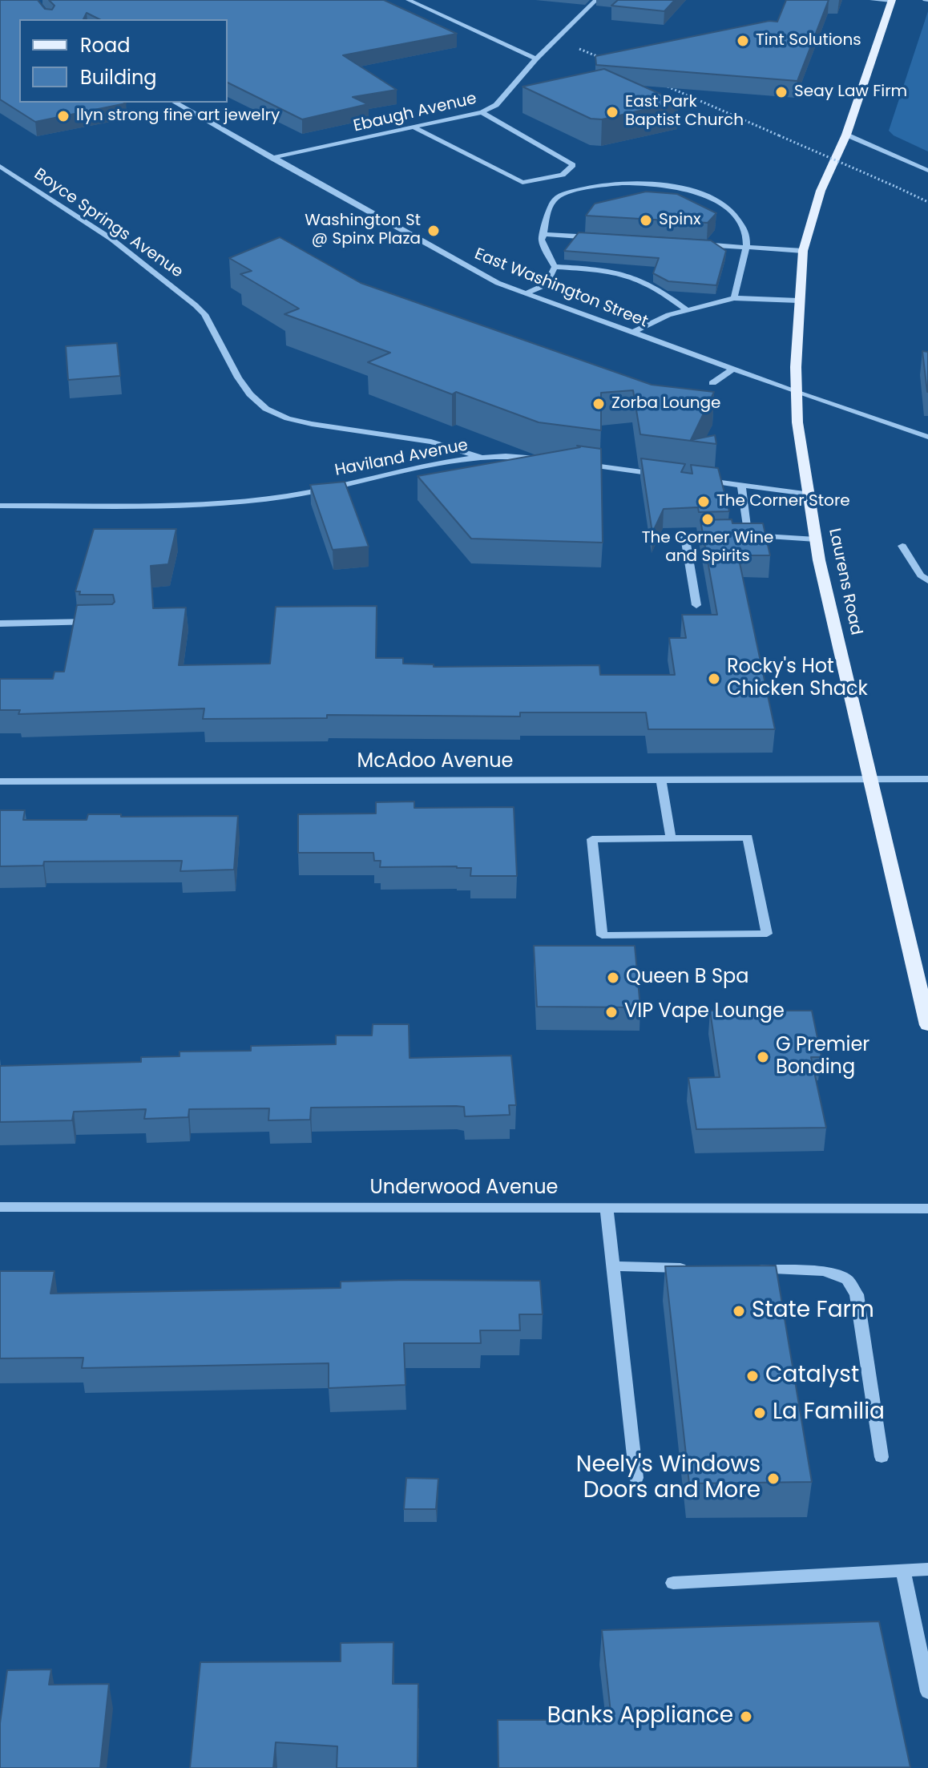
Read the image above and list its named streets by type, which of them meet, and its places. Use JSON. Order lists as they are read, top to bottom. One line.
{"streets":{"main road":["Laurens Road"],"street":["Ebaugh Avenue","Boyce Springs Avenue","East Washington Street","Haviland Avenue","McAdoo Avenue","Underwood Avenue"]},"crossings":[["Ebaugh Avenue","East Washington Street"],["Boyce Springs Avenue","Haviland Avenue"],["East Washington Street","Laurens Road"],["Laurens Road","McAdoo Avenue"]],"places":["Tint Solutions","Seay Law Firm","East Park Baptist Church","llyn strong fine art jewelry","Spinx","Washington St @ Spinx Plaza","Zorba Lounge","The Corner Store","The Corner Wine and Spirits","Rocky's Hot Chicken Shack","Queen B Spa","VIP Vape Lounge","G Premier Bonding","State Farm","Catalyst","La Familia","Neely's Windows Doors and More","Banks Appliance"],"legend":["Road","Building"]}
